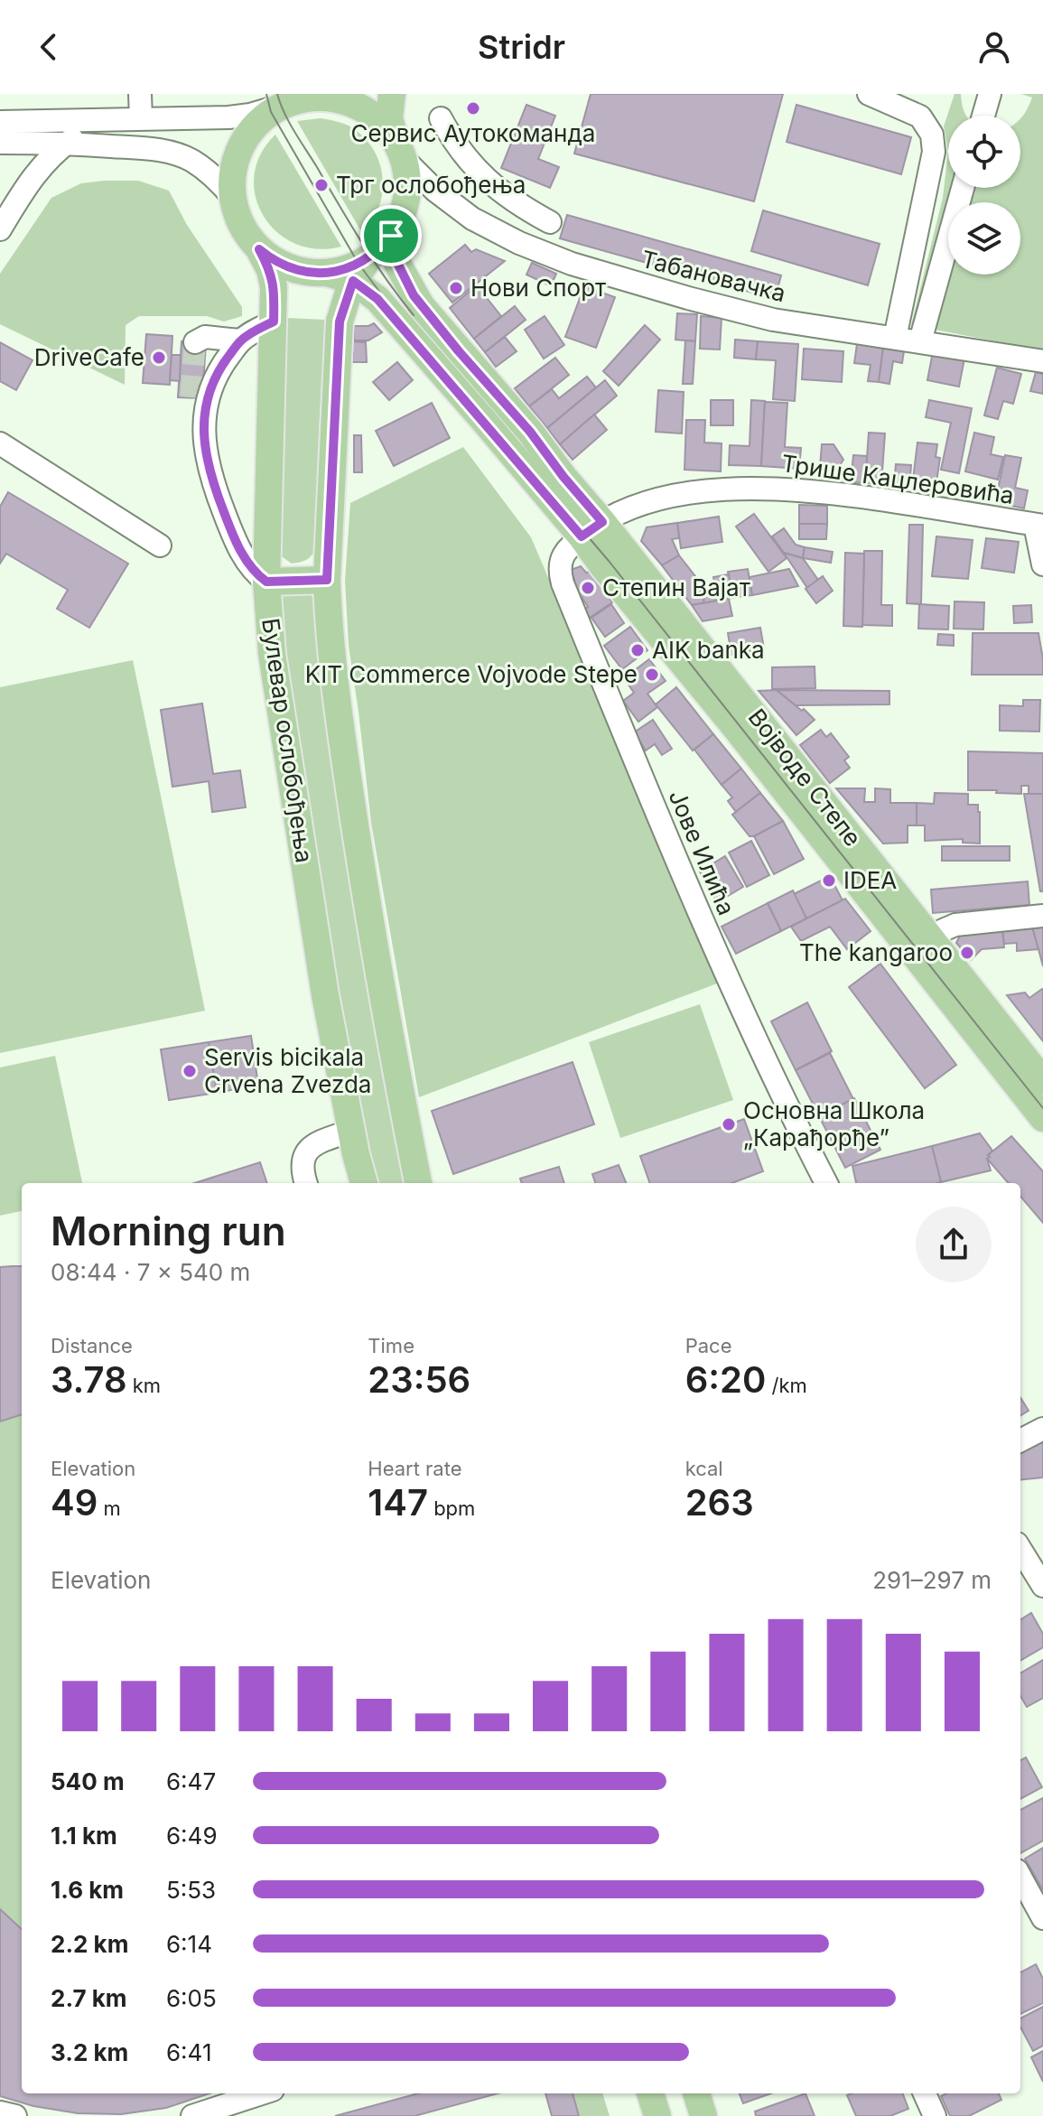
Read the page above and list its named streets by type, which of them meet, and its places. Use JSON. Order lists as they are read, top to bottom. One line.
{"streets":{"main road":["Булевар ослобођења","Војводе Степе"],"street":["Табановачка","Трише Кацлеровића","Јове Илића"]},"crossings":[["Табановачка","Булевар ослобођења"],["Табановачка","Војводе Степе"],["Трише Кацлеровића","Војводе Степе"],["Трише Кацлеровића","Јове Илића"],["Булевар ослобођења","Војводе Степе"],["Војводе Степе","Јове Илића"]],"places":["Сервис Аутокоманда","Трг ослобођења","Нови Спорт","DriveCafe","Степин Вајат","AIK banka","KIT Commerce Vojvode Stepe","IDEA","The kangaroo","Servis bicikala Crvena Zvezda","Основна Школа „Карађорђе”"],"page":{"header":"Stridr","heading":["Morning run","08:44 · 7 × 540 m"],"stats":[["Distance","3.78 km"],["Time","23:56"],["Pace","6:20 /km"],["Elevation","49 m"],["Heart rate","147 bpm"],["kcal","263"]],"chart":["Elevation","291–297 m"],"list":[{"name":"540 m","note":"6:47"},{"name":"1.1 km","note":"6:49"},{"name":"1.6 km","note":"5:53"},{"name":"2.2 km","note":"6:14"},{"name":"2.7 km","note":"6:05"},{"name":"3.2 km","note":"6:41"}]}}
